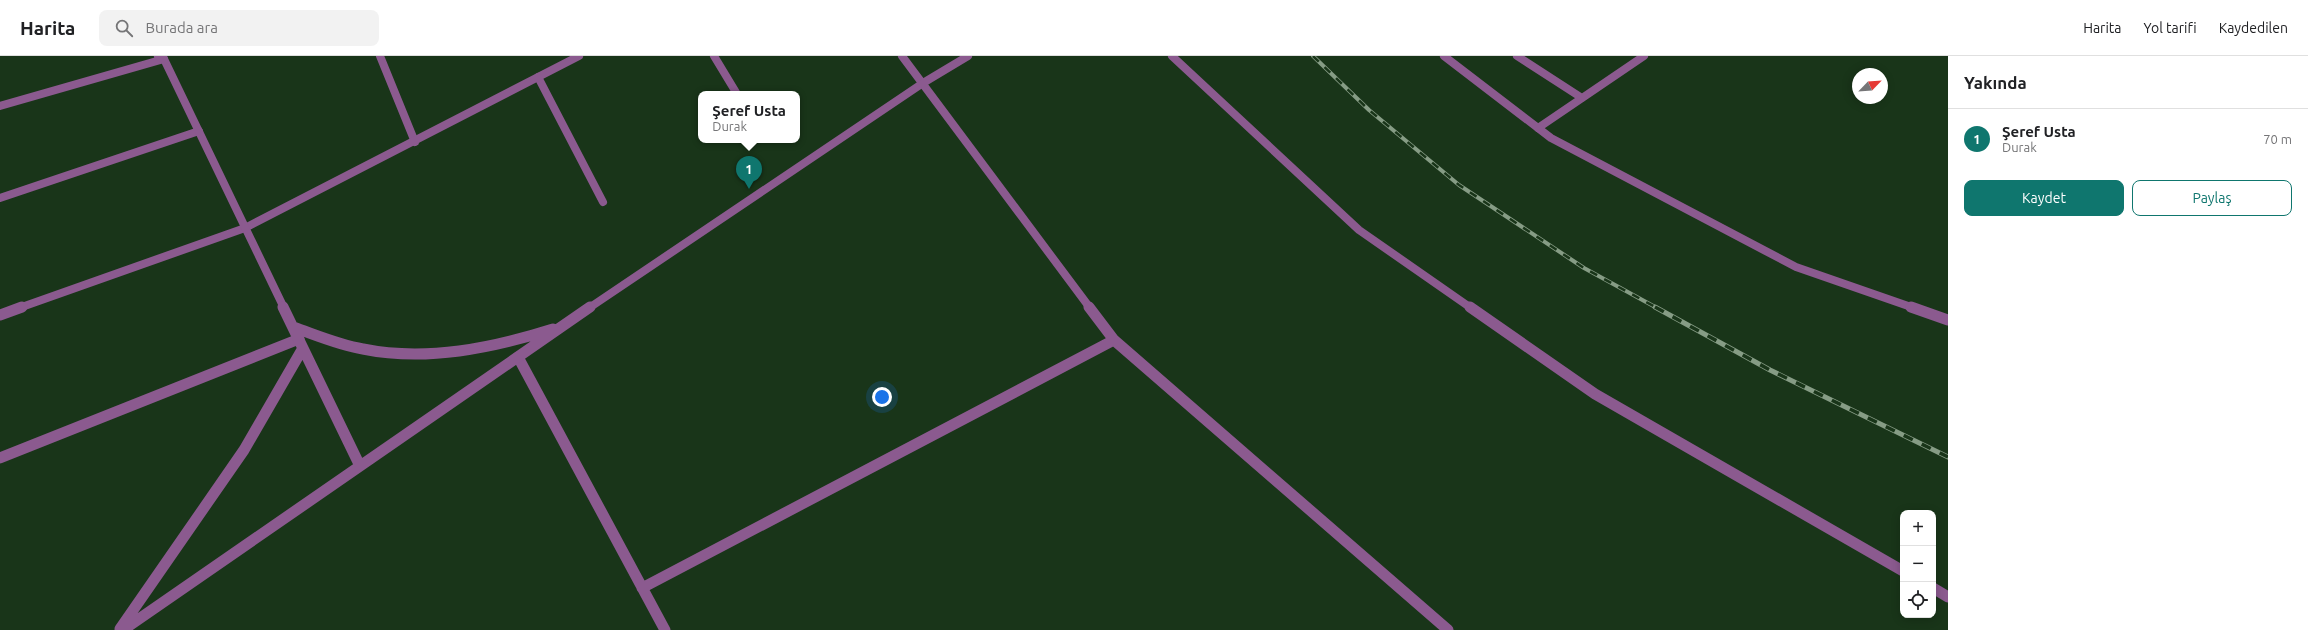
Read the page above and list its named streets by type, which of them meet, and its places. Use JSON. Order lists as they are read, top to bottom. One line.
{"north":"top right","page":{"header":"Harita","search":"Burada ara","nav":["Harita","Yol tarifi","Kaydedilen"],"heading":"Yakında","popup":["Şeref Usta","Durak"],"list":[{"mark":"1","name":"Şeref Usta","note":"Durak","value":"70 m"}],"pins":"1","buttons":["Kaydet","Paylaş"],"map_buttons":["+","−"]}}
